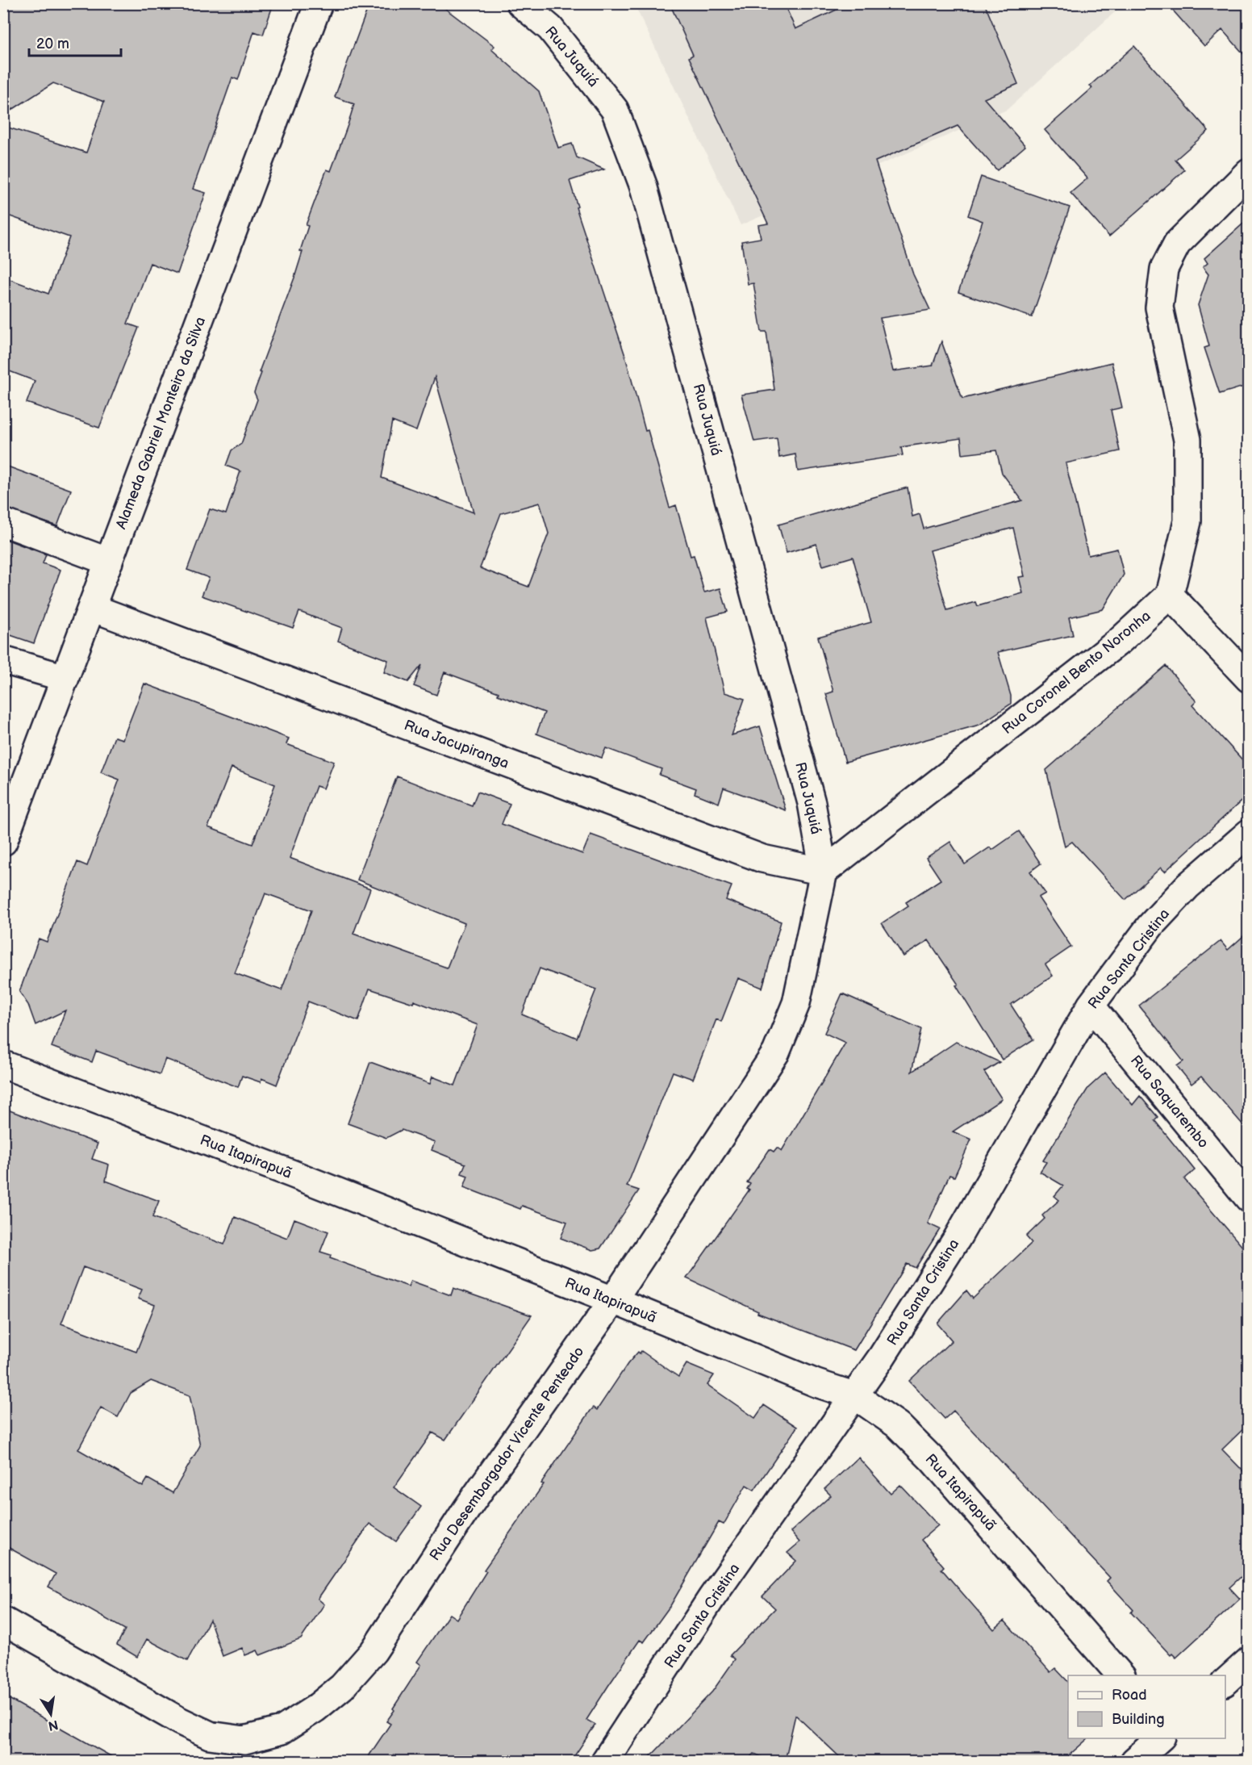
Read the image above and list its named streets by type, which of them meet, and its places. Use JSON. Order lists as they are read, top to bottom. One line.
{"streets":{"street":["Rua Juquiá","Alameda Gabriel Monteiro da Silva","Rua Coronel Bento Noronha","Rua Jacupiranga","Rua Santa Cristina","Rua Saquarembo","Rua Itapirapuã","Rua Desembargador Vicente Penteado"]},"crossings":[["Rua Juquiá","Rua Coronel Bento Noronha"],["Rua Juquiá","Rua Jacupiranga"],["Rua Juquiá","Rua Desembargador Vicente Penteado"],["Alameda Gabriel Monteiro da Silva","Rua Jacupiranga"],["Rua Coronel Bento Noronha","Rua Jacupiranga"],["Rua Coronel Bento Noronha","Rua Desembargador Vicente Penteado"],["Rua Jacupiranga","Rua Desembargador Vicente Penteado"],["Rua Santa Cristina","Rua Saquarembo"],["Rua Santa Cristina","Rua Itapirapuã"],["Rua Itapirapuã","Rua Desembargador Vicente Penteado"]],"legend":["Road","Building"],"scale_bar":"20 m","north":"bottom"}
